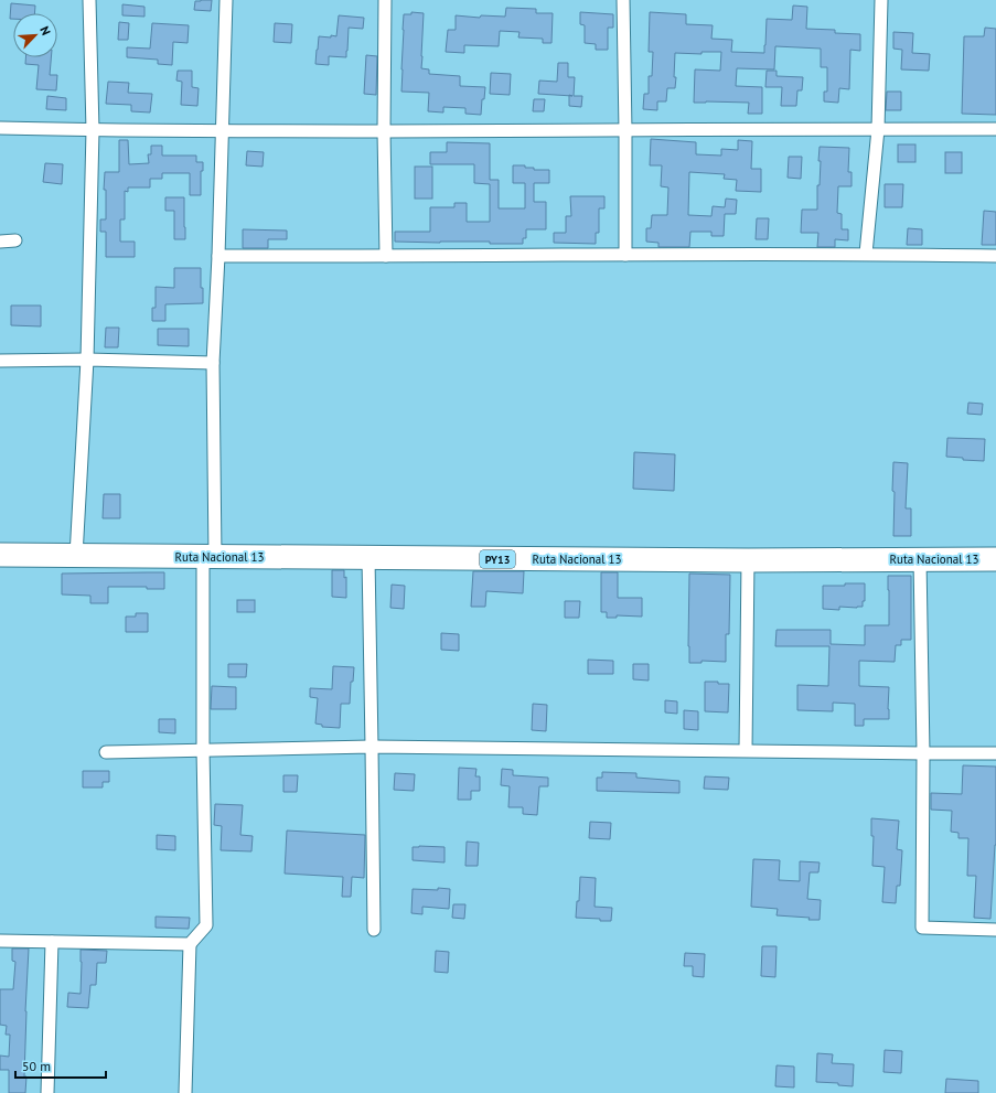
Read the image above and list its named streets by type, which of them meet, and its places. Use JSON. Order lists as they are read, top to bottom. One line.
{"streets":{"highway":["Ruta Nacional 13","PY13"]},"scale_bar":"50 m","north":"top right"}
